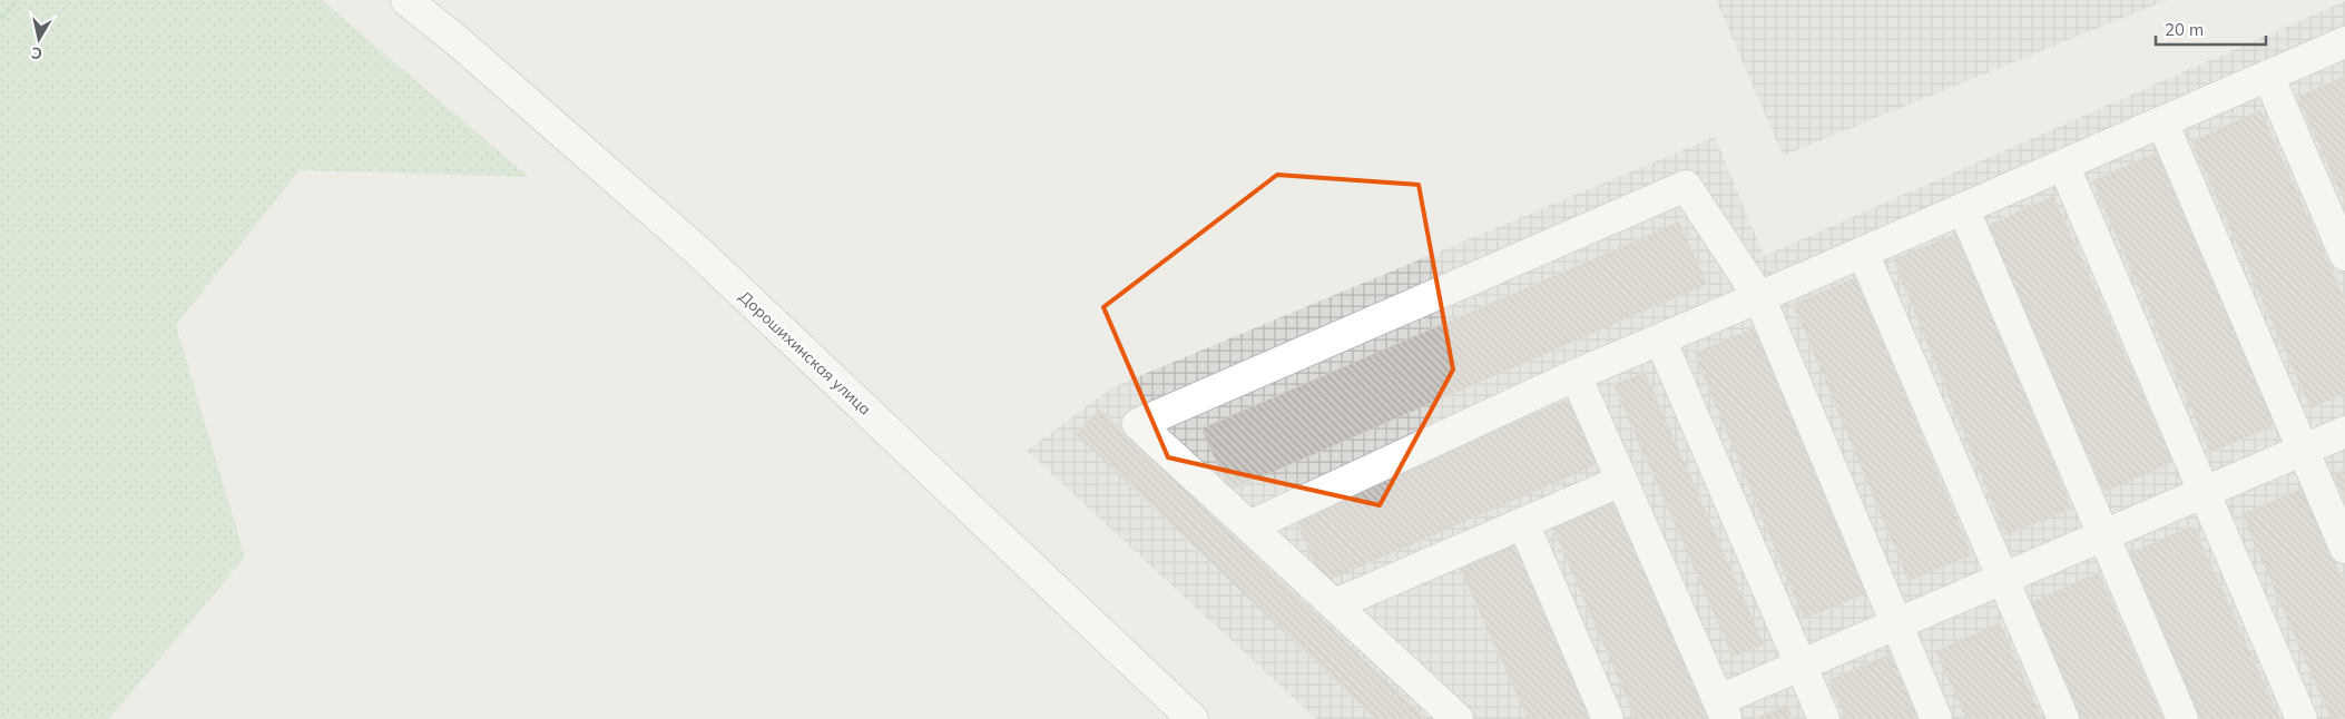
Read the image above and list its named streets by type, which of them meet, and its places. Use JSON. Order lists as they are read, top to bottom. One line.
{"streets":{"street":["Дорошихинская улица"]},"scale_bar":"20 m","north":"bottom"}
